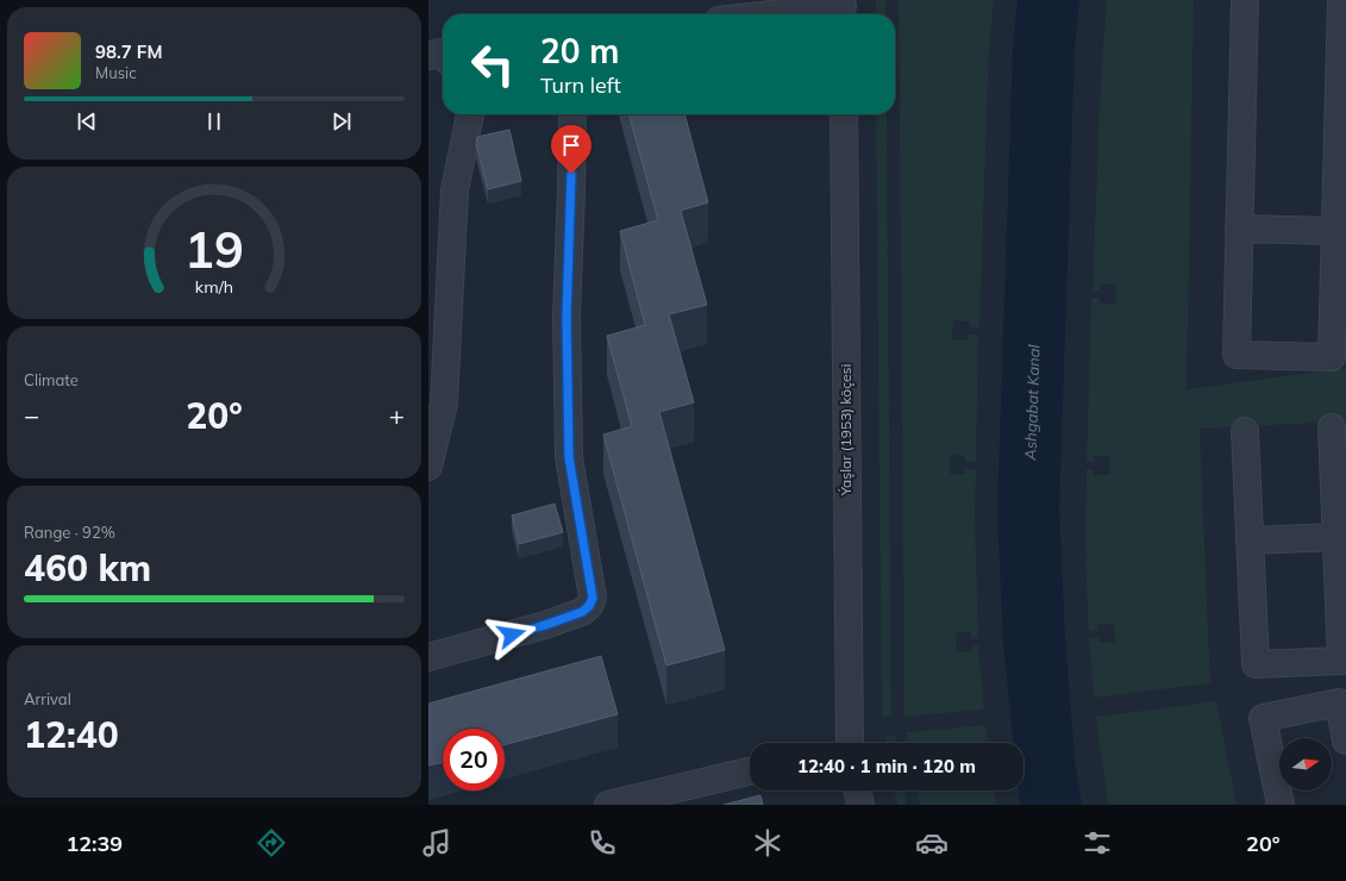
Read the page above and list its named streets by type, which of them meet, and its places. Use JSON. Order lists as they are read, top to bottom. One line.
{"streets":{"street":["Ýaşlar (1953) köçesi"]},"water":["Ashgabat Kanal"],"north":"right","page":{"turn":["20 m","Turn left"],"song":["98.7 FM","Music"],"tile":["Climate",["Range · 92%","460 km"],["Arrival","12:40"]],"heat":["−","20°","+"],"limit":"20","trip":"12:40 · 1 min · 120 m","tabs":["12:39","20°"],"gauge":["19","km/h"]}}
